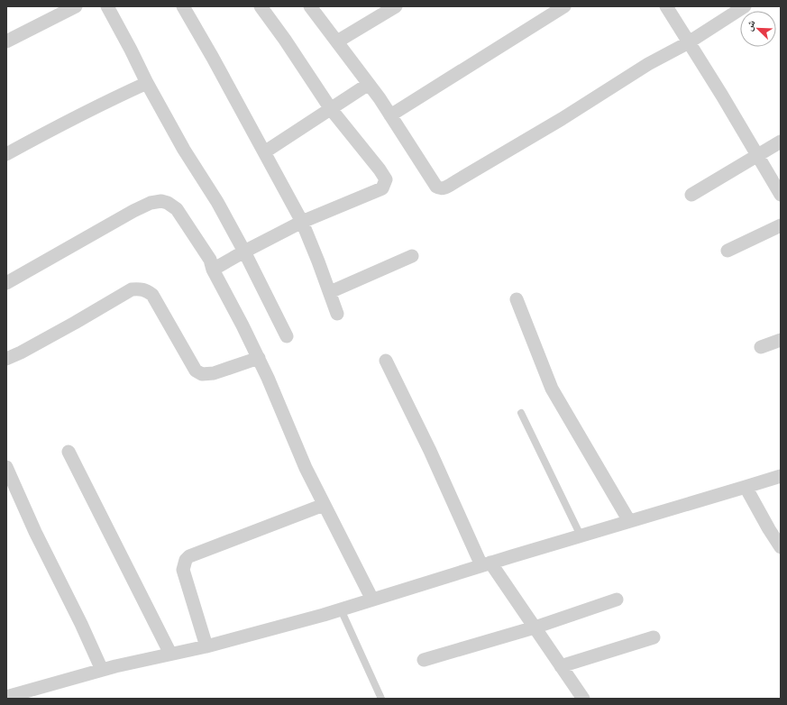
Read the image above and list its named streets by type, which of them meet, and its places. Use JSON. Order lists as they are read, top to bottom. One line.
{"north":"top left"}
